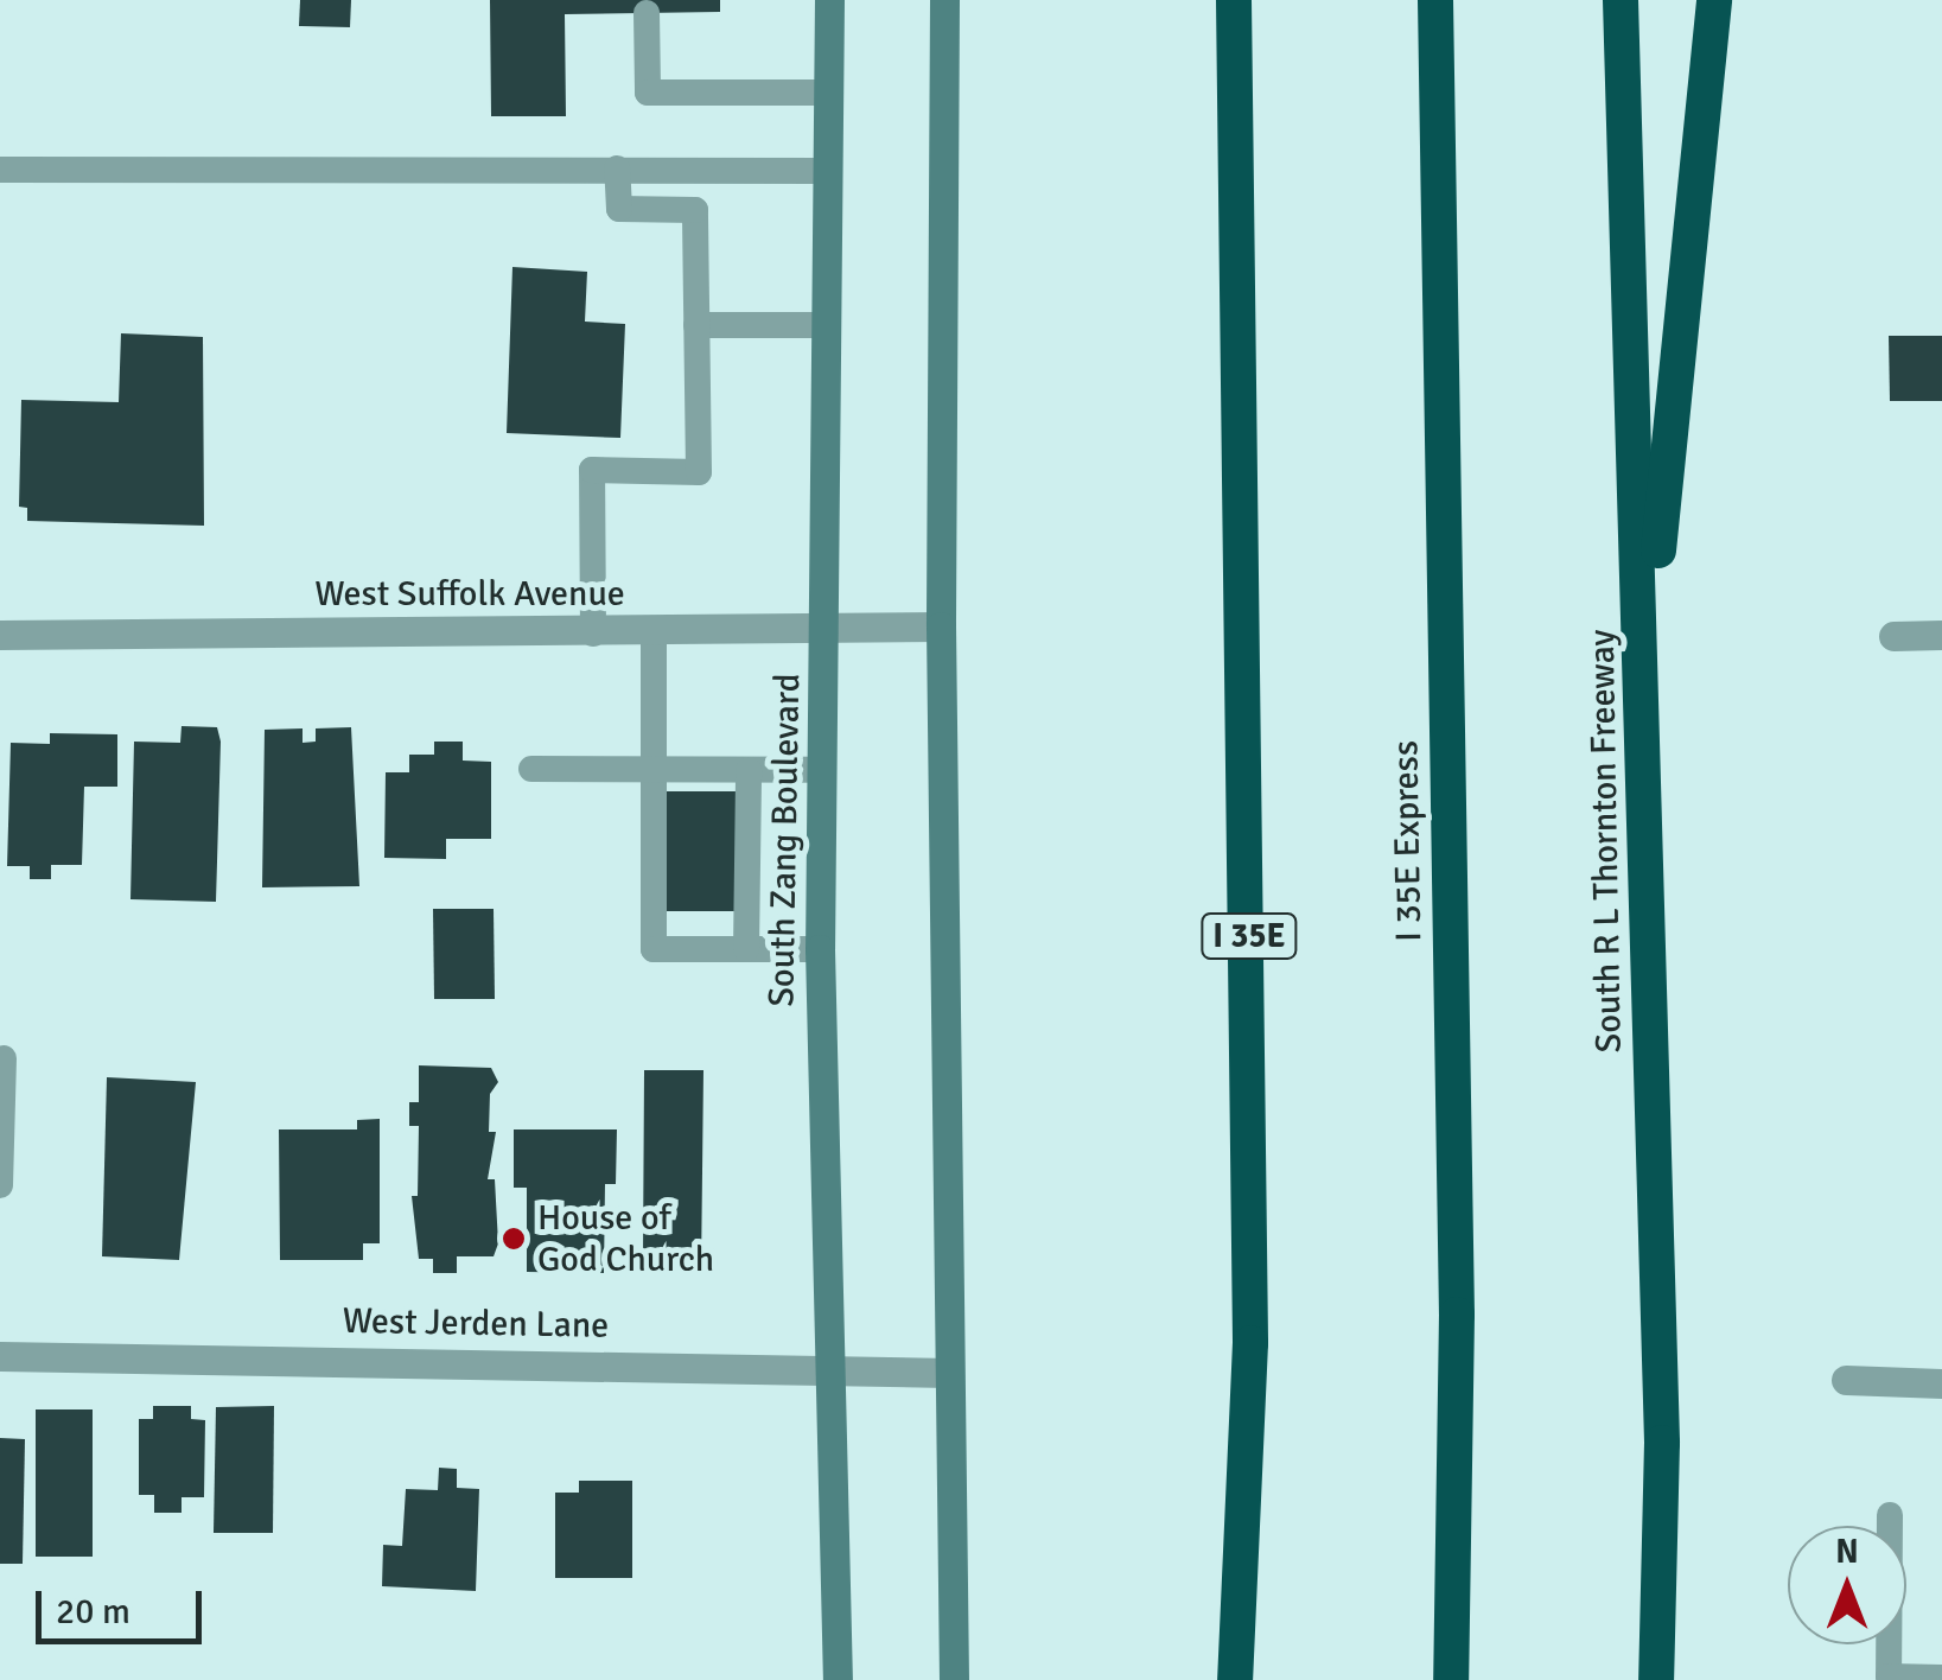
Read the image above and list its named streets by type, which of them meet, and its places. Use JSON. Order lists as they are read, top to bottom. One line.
{"streets":{"highway":["I 35E Express","South R L Thornton Freeway","I 35E"],"main road":["South Zang Boulevard"],"street":["West Suffolk Avenue","West Jerden Lane"]},"crossings":[["West Suffolk Avenue","South Zang Boulevard"],["South Zang Boulevard","West Jerden Lane"]],"places":["House of God Church"],"scale_bar":"20 m","north":"top"}
